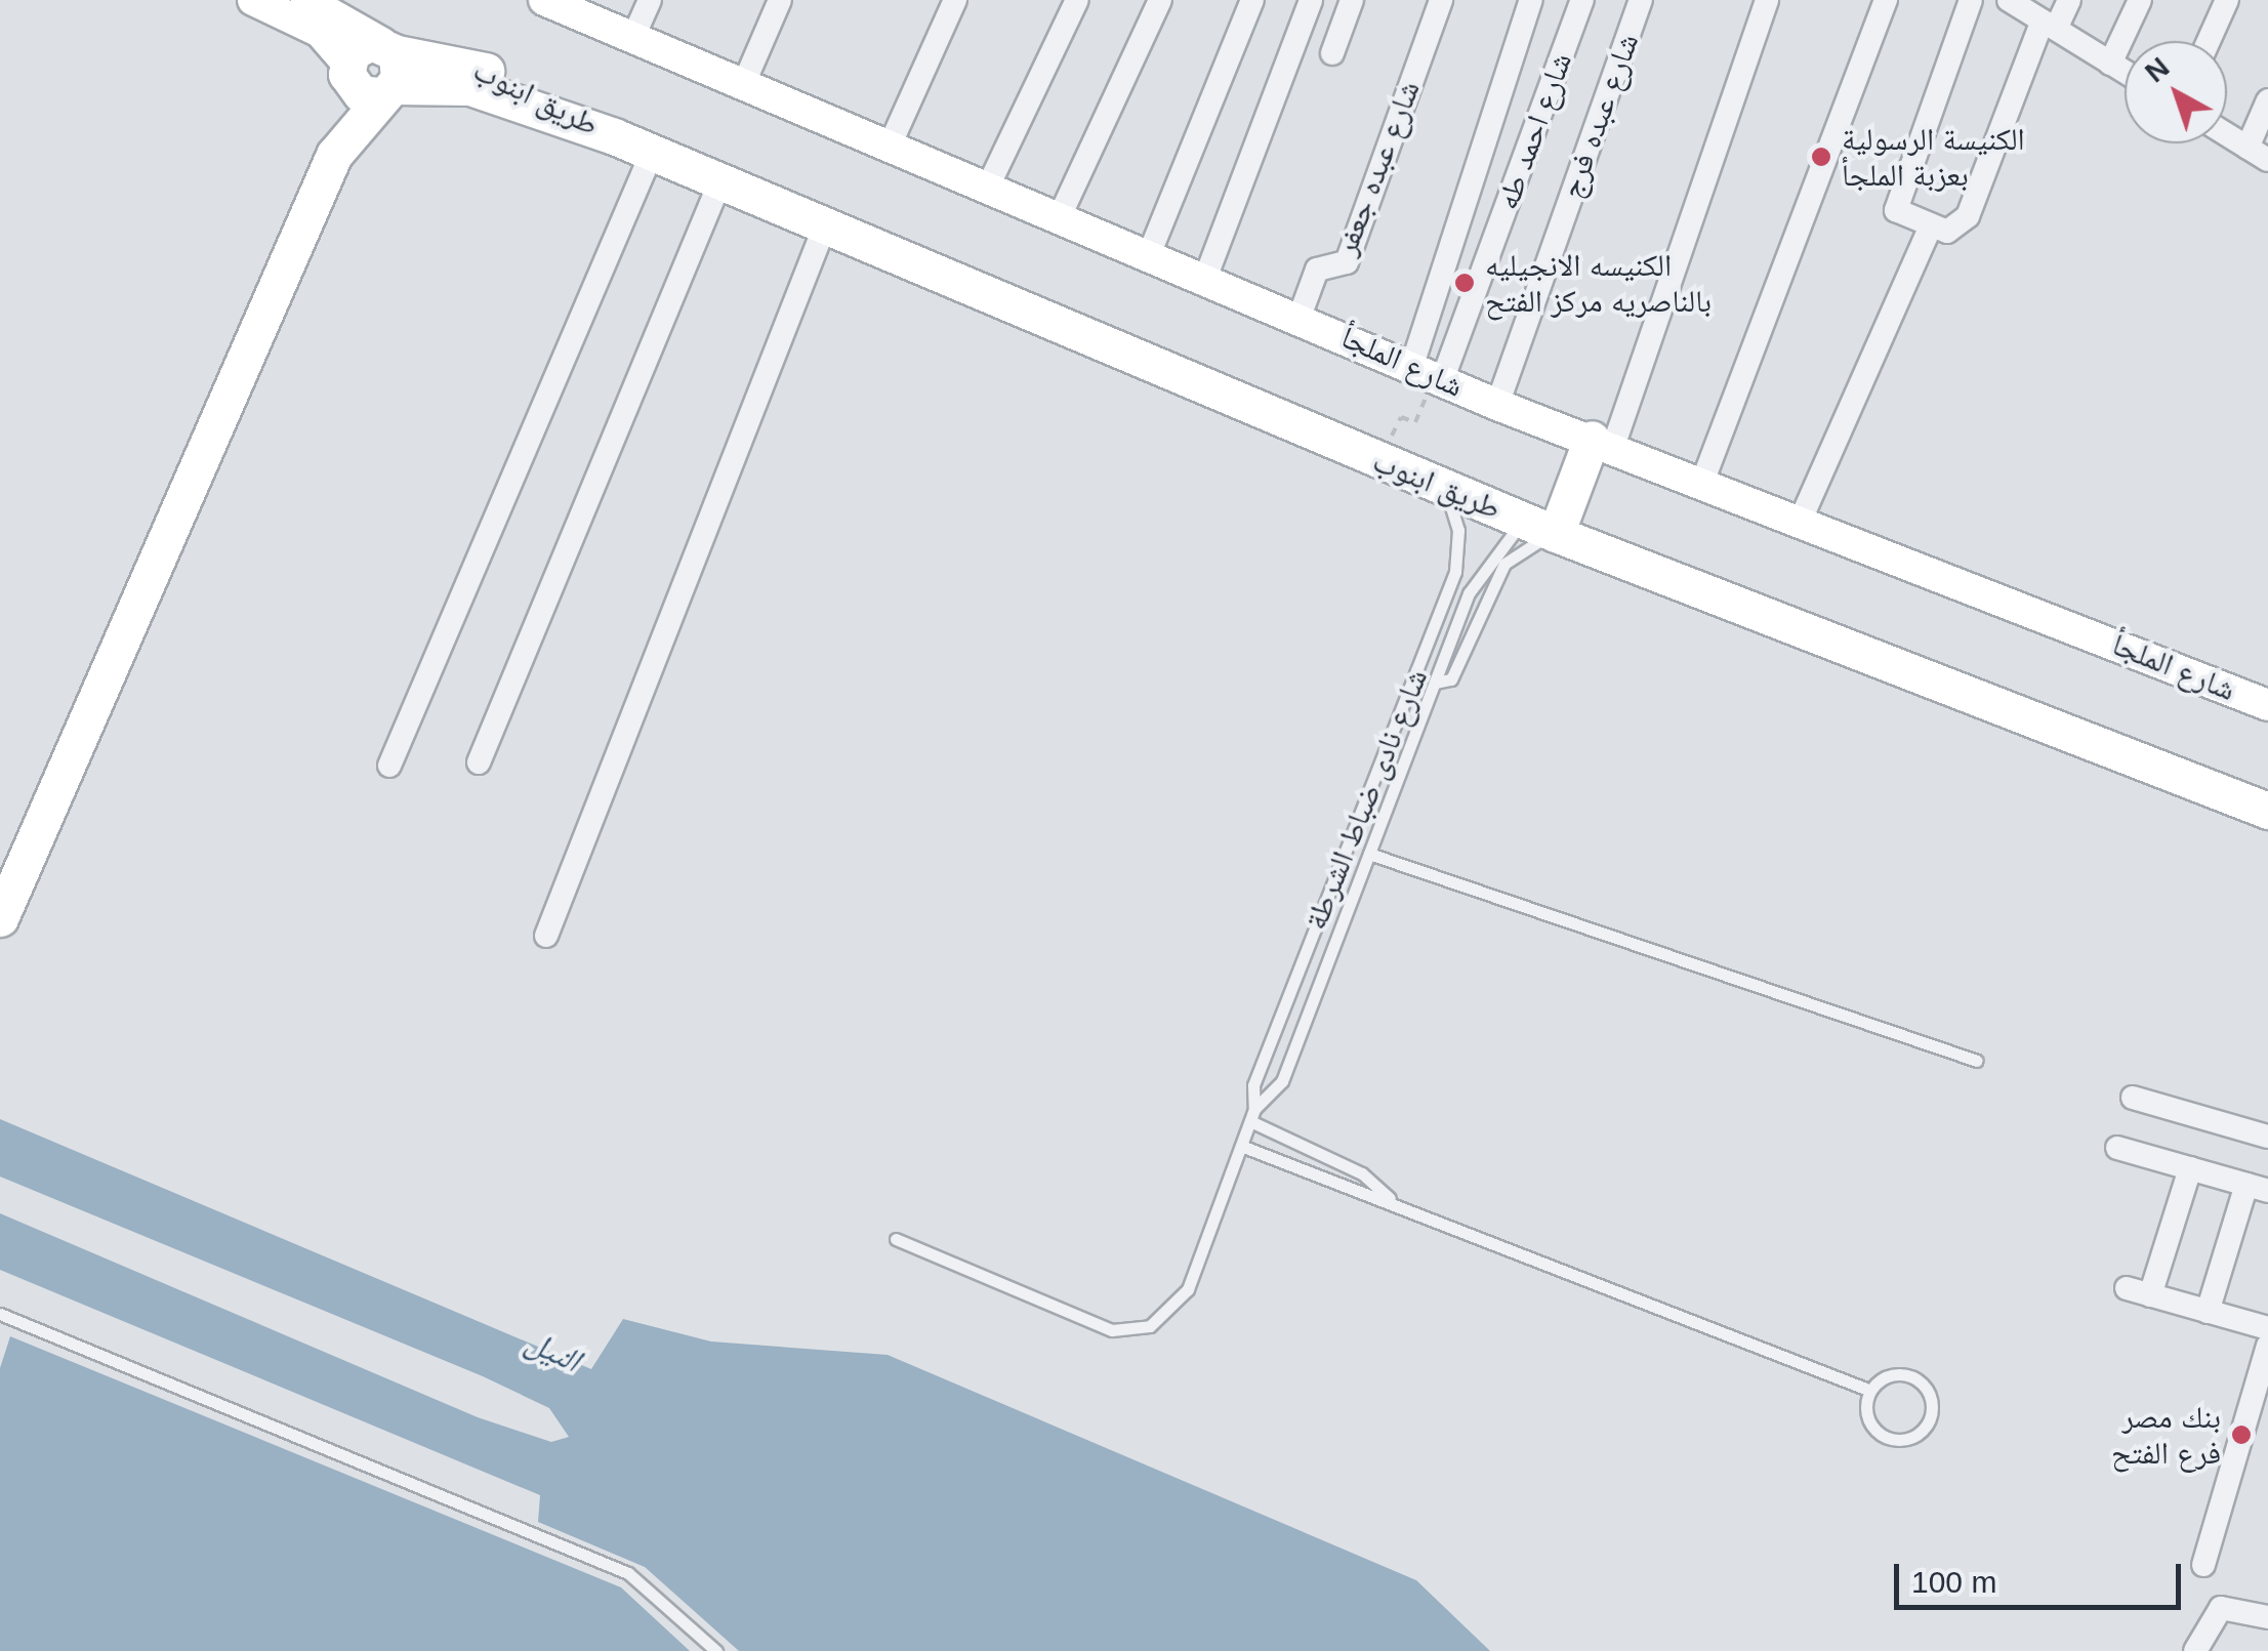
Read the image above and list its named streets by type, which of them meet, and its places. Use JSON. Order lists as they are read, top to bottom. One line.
{"streets":{"main road":["طريق ابنوب"],"street":["شارع عبده فرج","شارع احمد طه","شارع عبده جعفر","شارع الملجأ"],"lane":["شارع نادى ضباط الشرطة"]},"crossings":[["طريق ابنوب","شارع نادى ضباط الشرطة"],["شارع عبده فرج","شارع الملجأ"],["شارع احمد طه","شارع الملجأ"],["شارع عبده جعفر","شارع الملجأ"]],"water":["النيل"],"places":["الكنيسة الرسولية بعزبة الملجأ","الكنيسه الانجيليه بالناصريه مركز الفتح","بنك مصر فرع الفتح"],"scale_bar":"100 m","north":"top left"}
